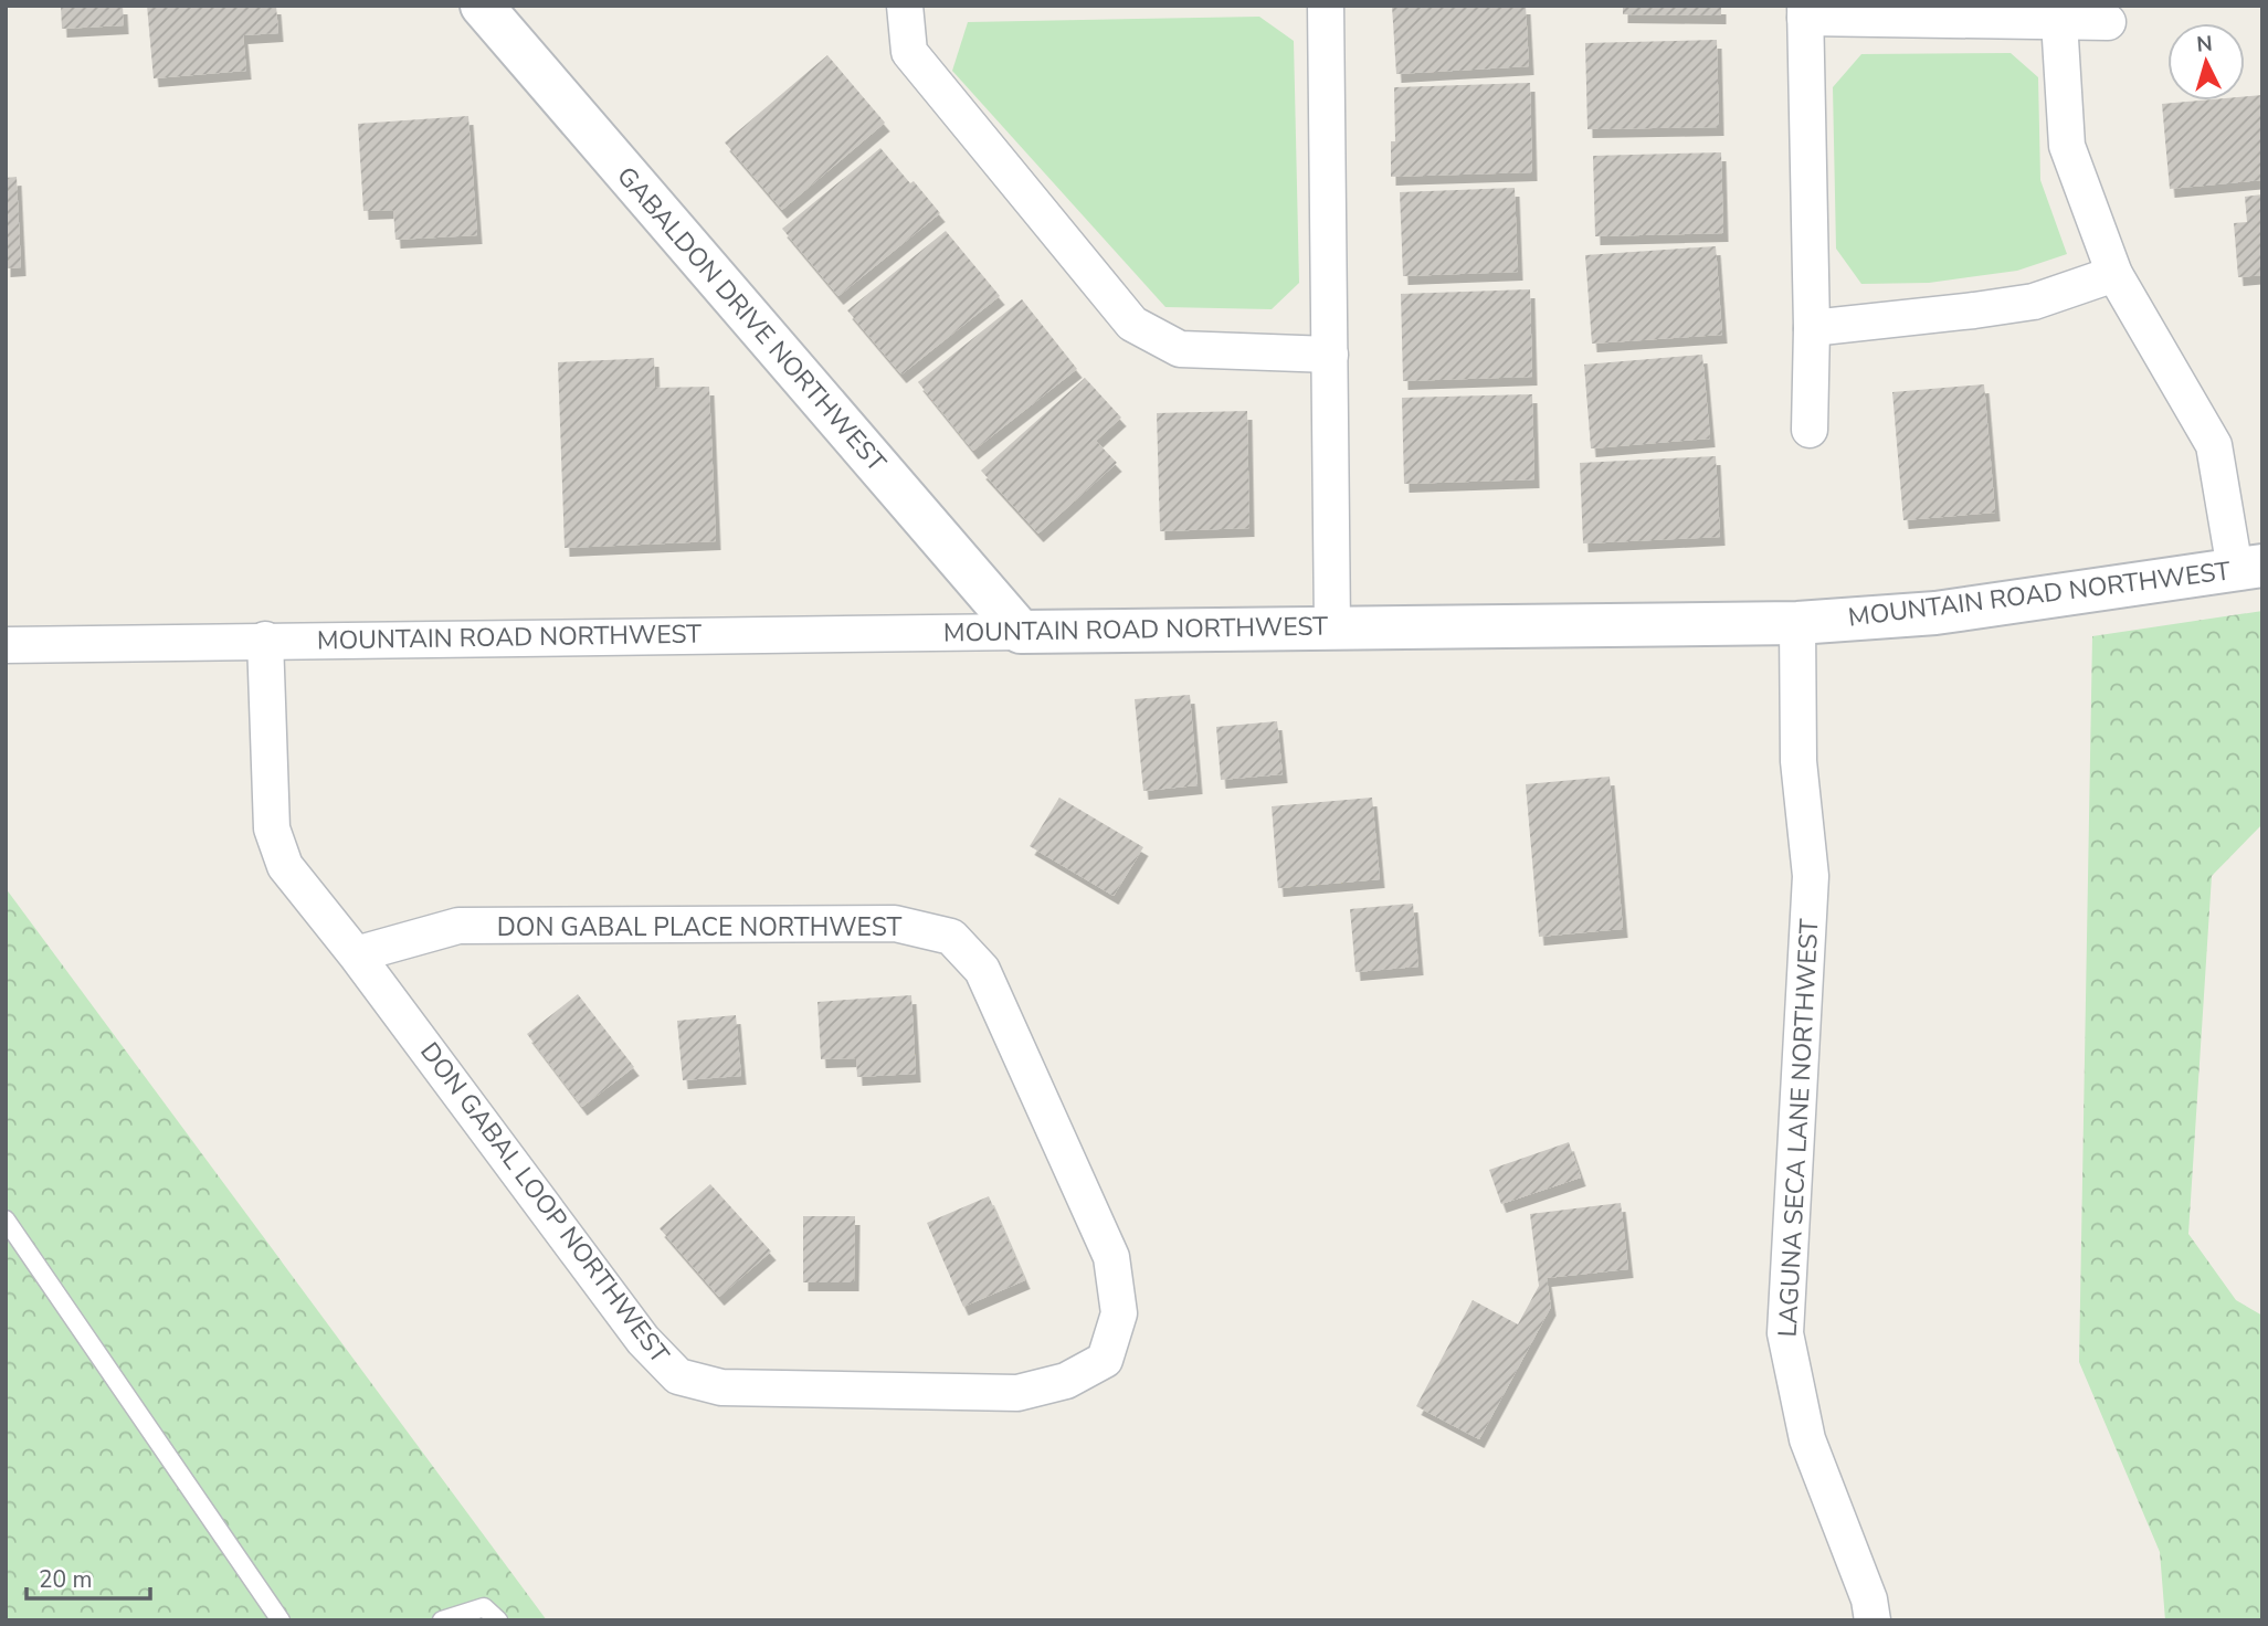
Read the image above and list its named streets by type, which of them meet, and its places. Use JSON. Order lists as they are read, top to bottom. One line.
{"streets":{"street":["GABALDON DRIVE NORTHWEST","MOUNTAIN ROAD NORTHWEST","DON GABAL PLACE NORTHWEST","LAGUNA SECA LANE NORTHWEST","DON GABAL LOOP NORTHWEST"]},"crossings":[["GABALDON DRIVE NORTHWEST","MOUNTAIN ROAD NORTHWEST"],["MOUNTAIN ROAD NORTHWEST","LAGUNA SECA LANE NORTHWEST"],["MOUNTAIN ROAD NORTHWEST","DON GABAL LOOP NORTHWEST"],["DON GABAL PLACE NORTHWEST","DON GABAL LOOP NORTHWEST"]],"scale_bar":"20 m","north":"top"}
